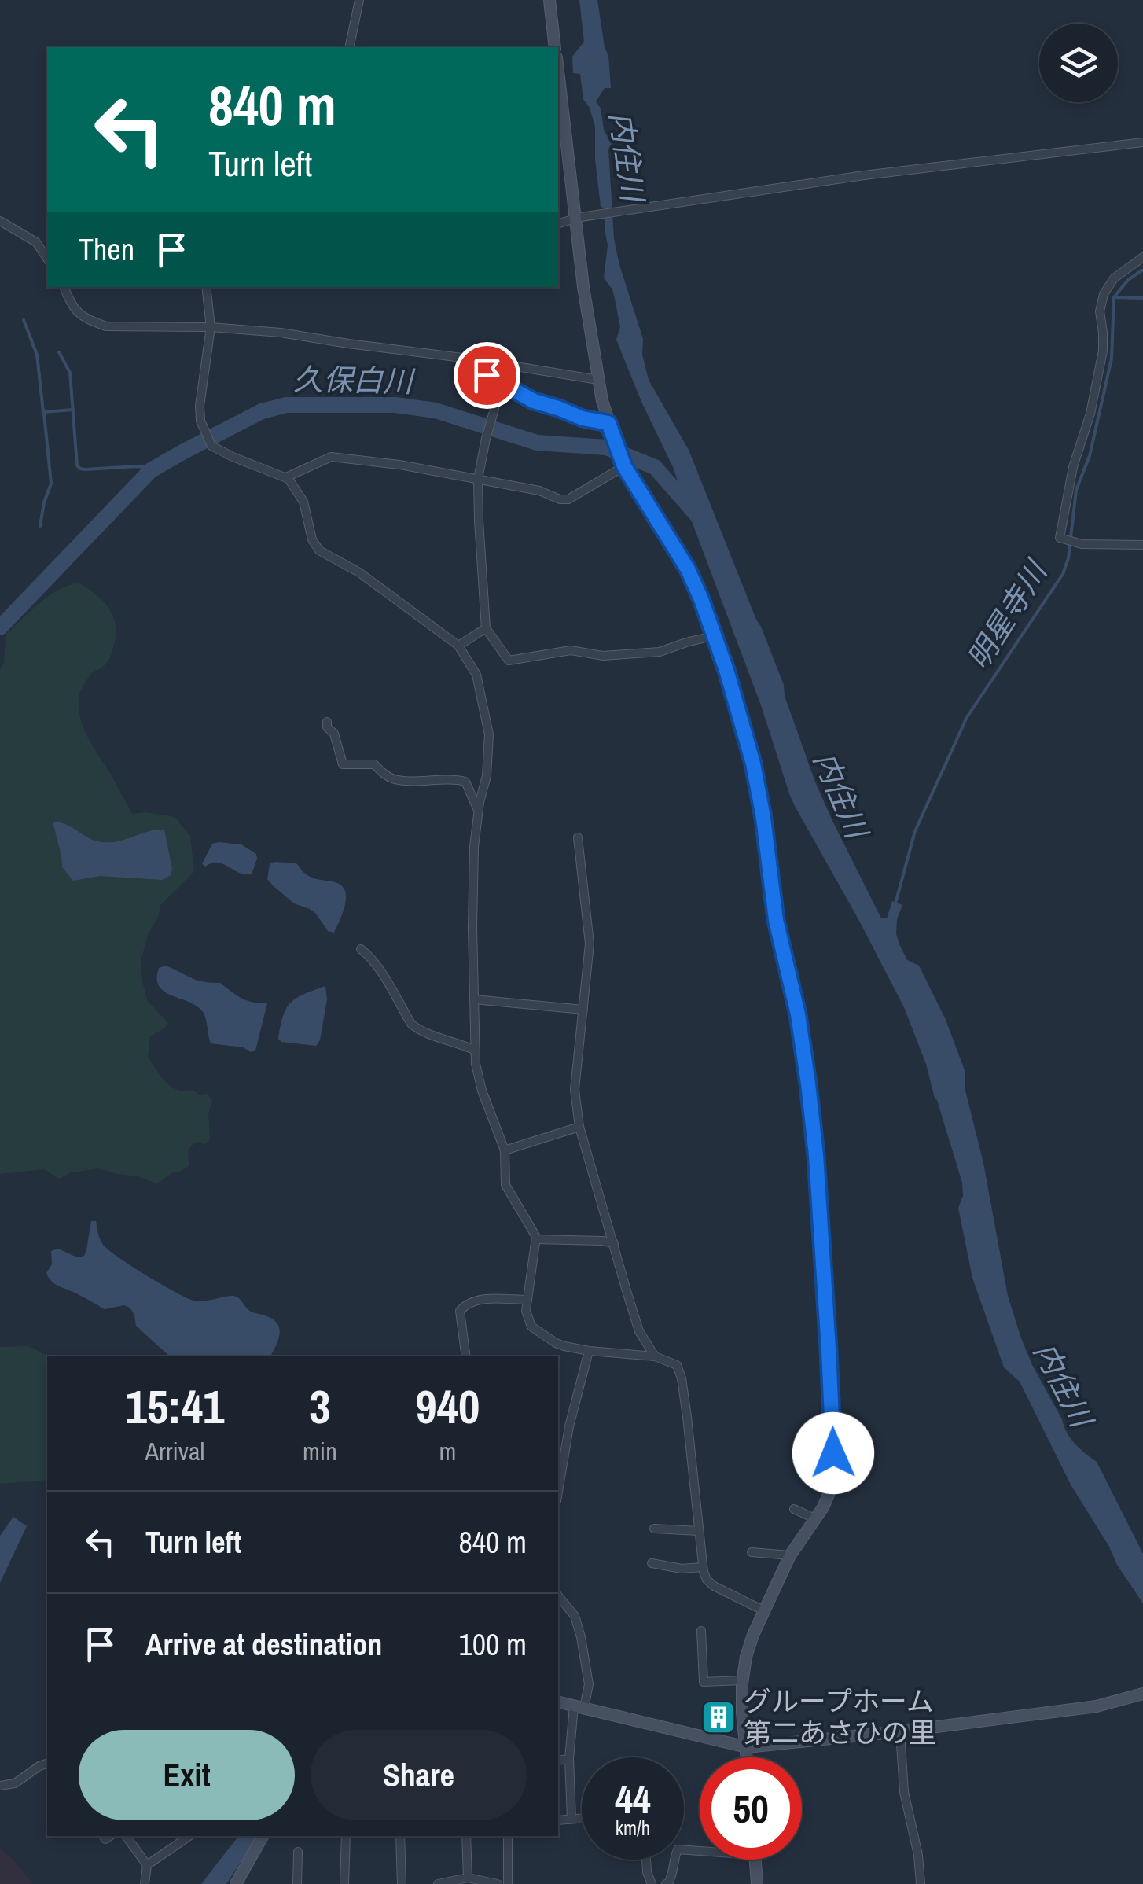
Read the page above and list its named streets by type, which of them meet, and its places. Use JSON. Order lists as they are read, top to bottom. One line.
{"water":["内住川","久保白川","明星寺川"],"places":{"building":["グループホーム 第二あさひの里"]},"page":{"turn":["840 m","Turn left"],"then":"Then","eta":["15:41","Arrival","3","min","940","m"],"list":[{"name":"Turn left","value":"840 m"},{"name":"Arrive at destination","value":"100 m"}],"buttons":["Exit","Share"],"speed":"44 km/h","limit":"50"}}
